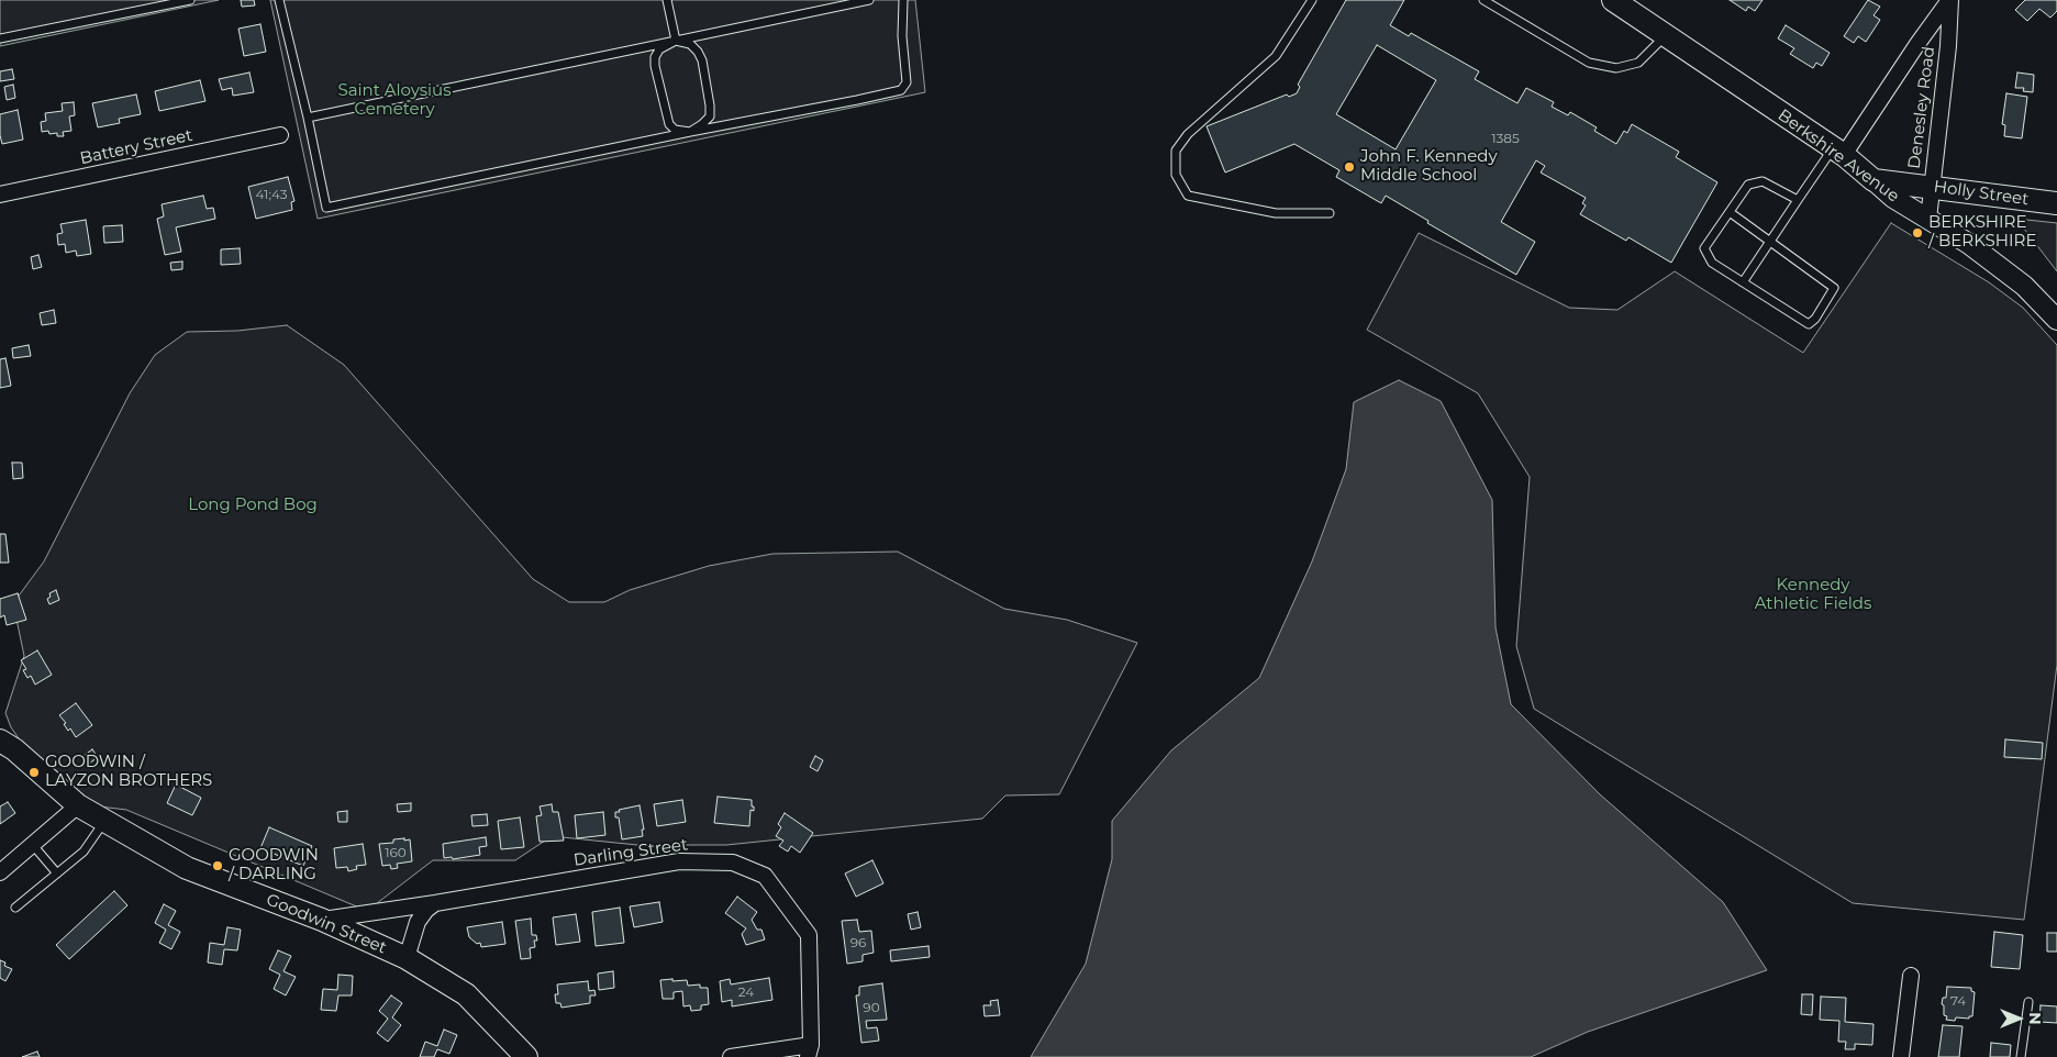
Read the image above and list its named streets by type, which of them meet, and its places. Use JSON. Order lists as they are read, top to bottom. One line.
{"streets":{"main road":["Berkshire Avenue","Holly Street","Goodwin Street"],"street":["Denesley Road","Battery Street","Darling Street"]},"crossings":[["Denesley Road","Berkshire Avenue"],["Denesley Road","Holly Street"],["Berkshire Avenue","Holly Street"],["Darling Street","Goodwin Street"]],"parks":["Saint Aloysius Cemetery","Long Pond Bog","Kennedy Athletic Fields"],"places":["John F. Kennedy Middle School","BERKSHIRE / BERKSHIRE","GOODWIN / LAYZON BROTHERS","GOODWIN / DARLING"],"house_numbers":["1385","41;43","160","96","24","74","90"],"north":"right"}
